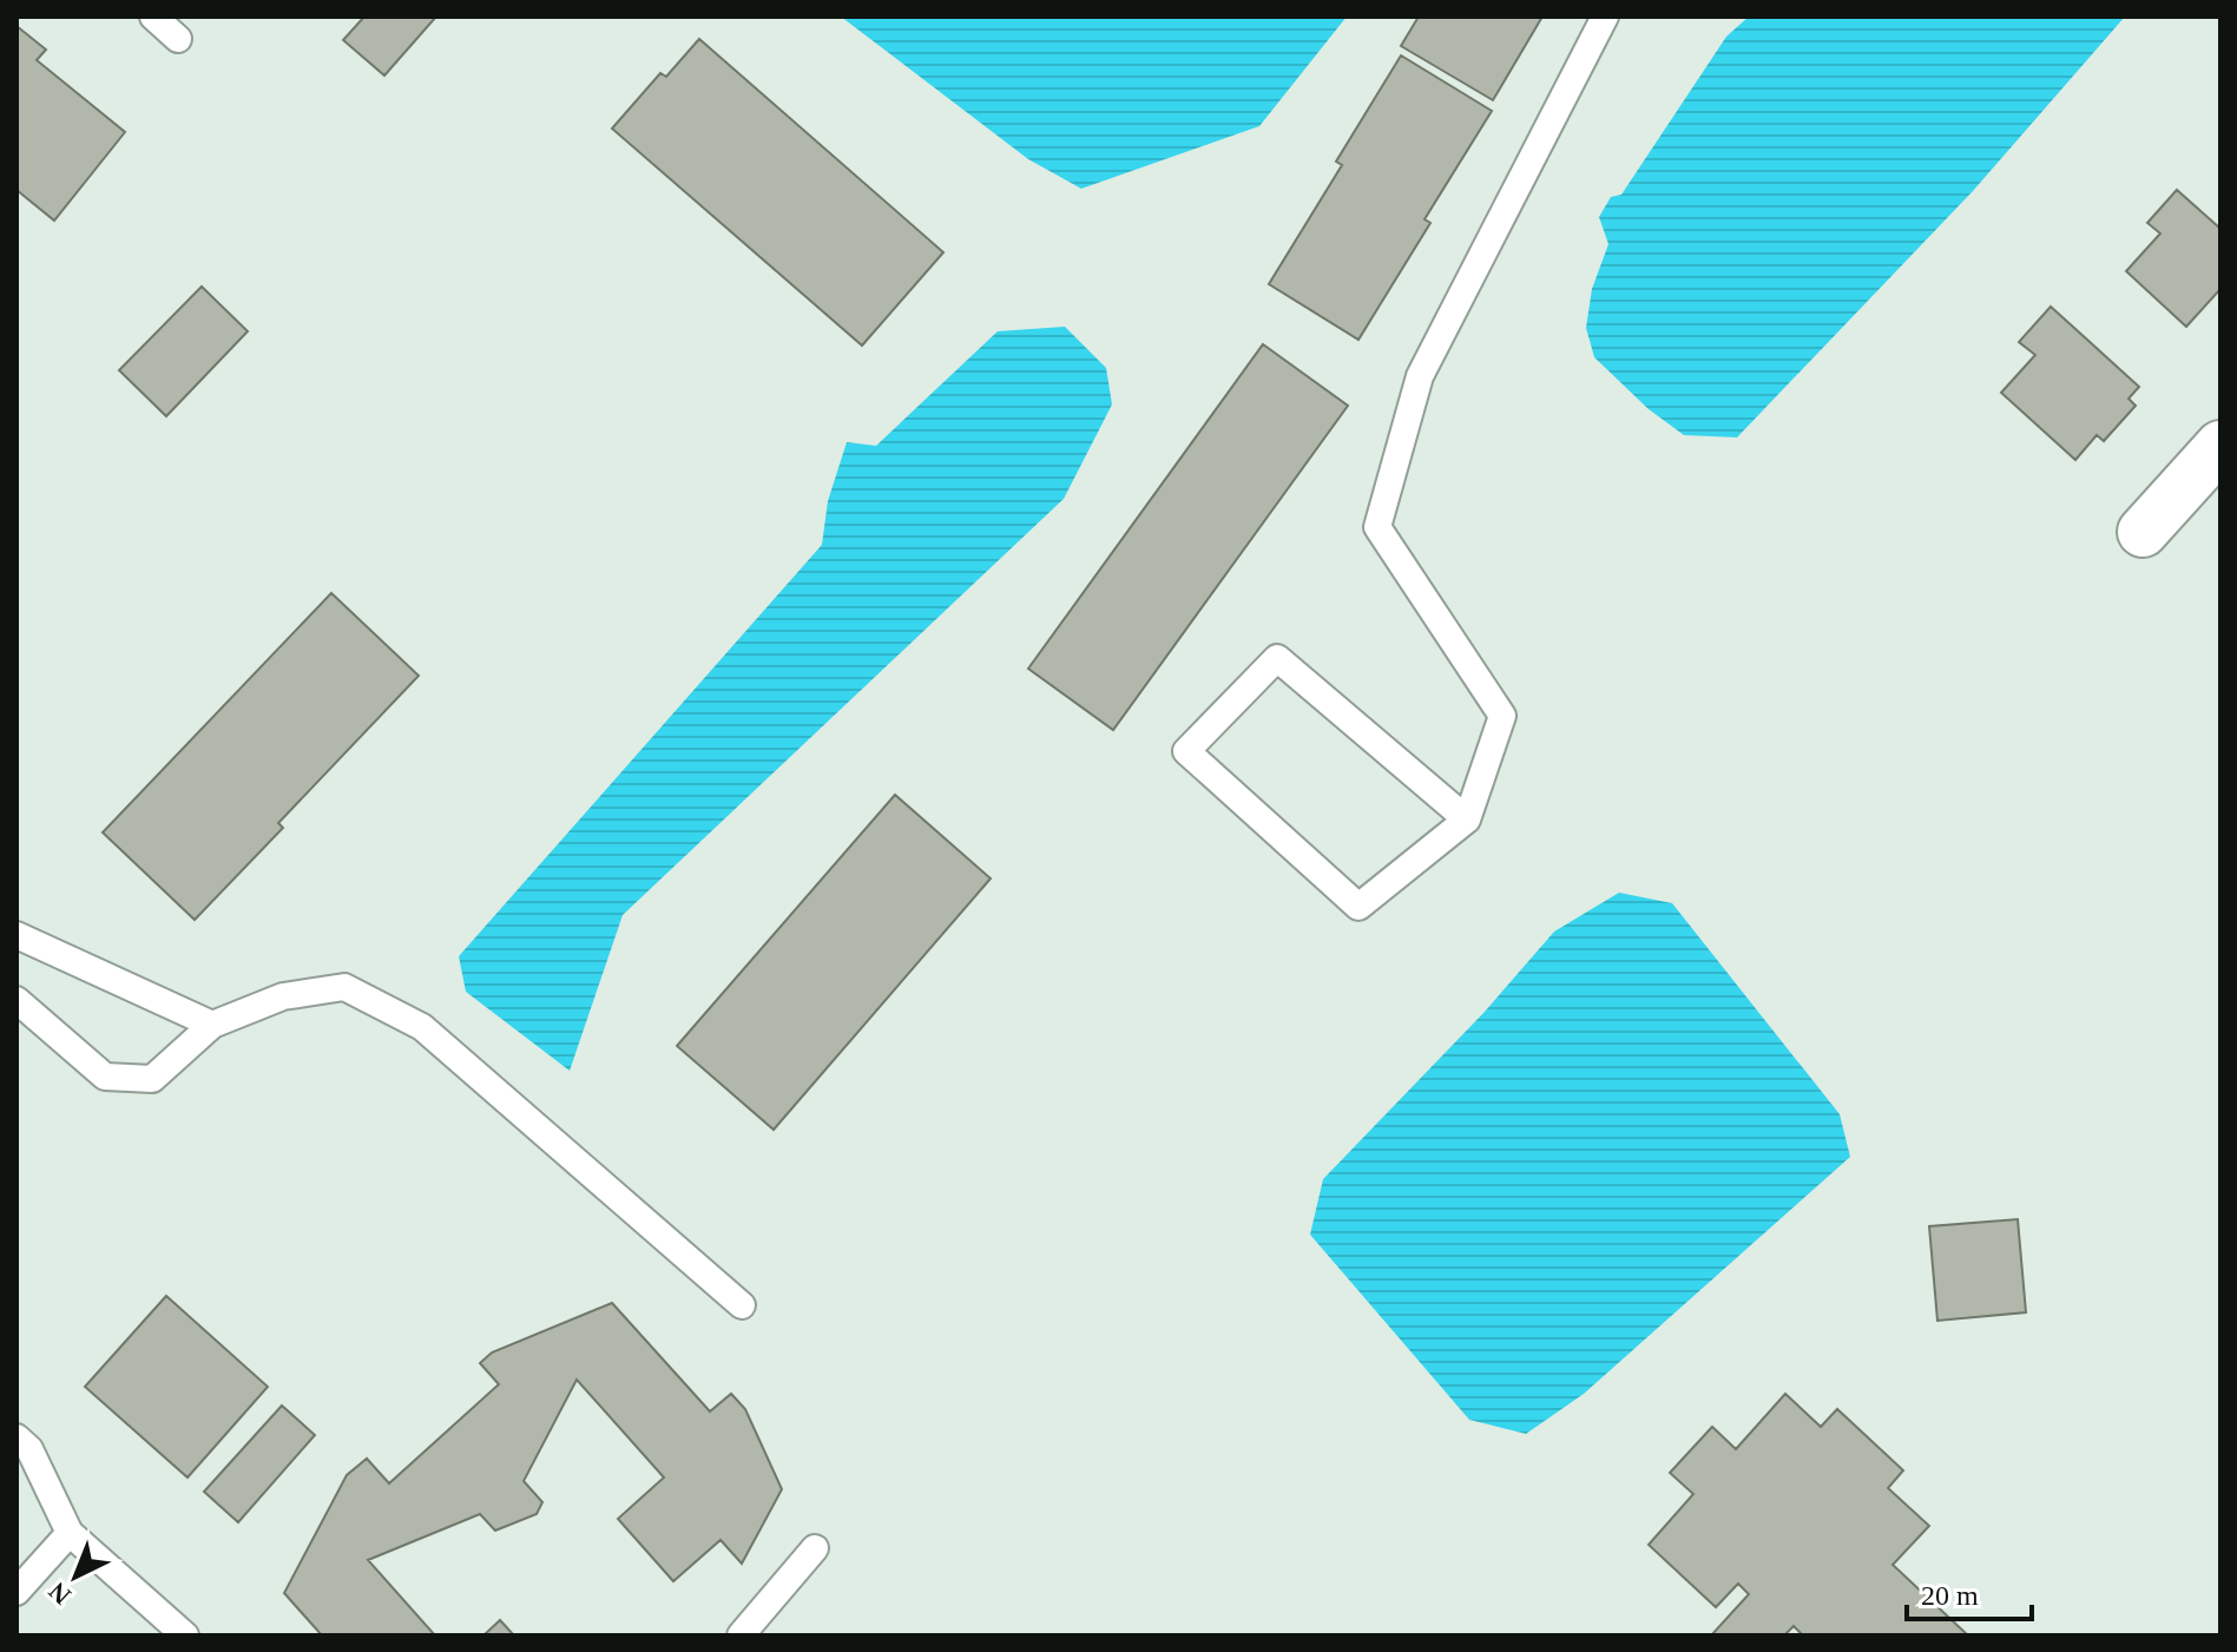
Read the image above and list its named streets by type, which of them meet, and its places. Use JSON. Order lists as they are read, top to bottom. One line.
{"scale_bar":"20 m","north":"bottom left"}
